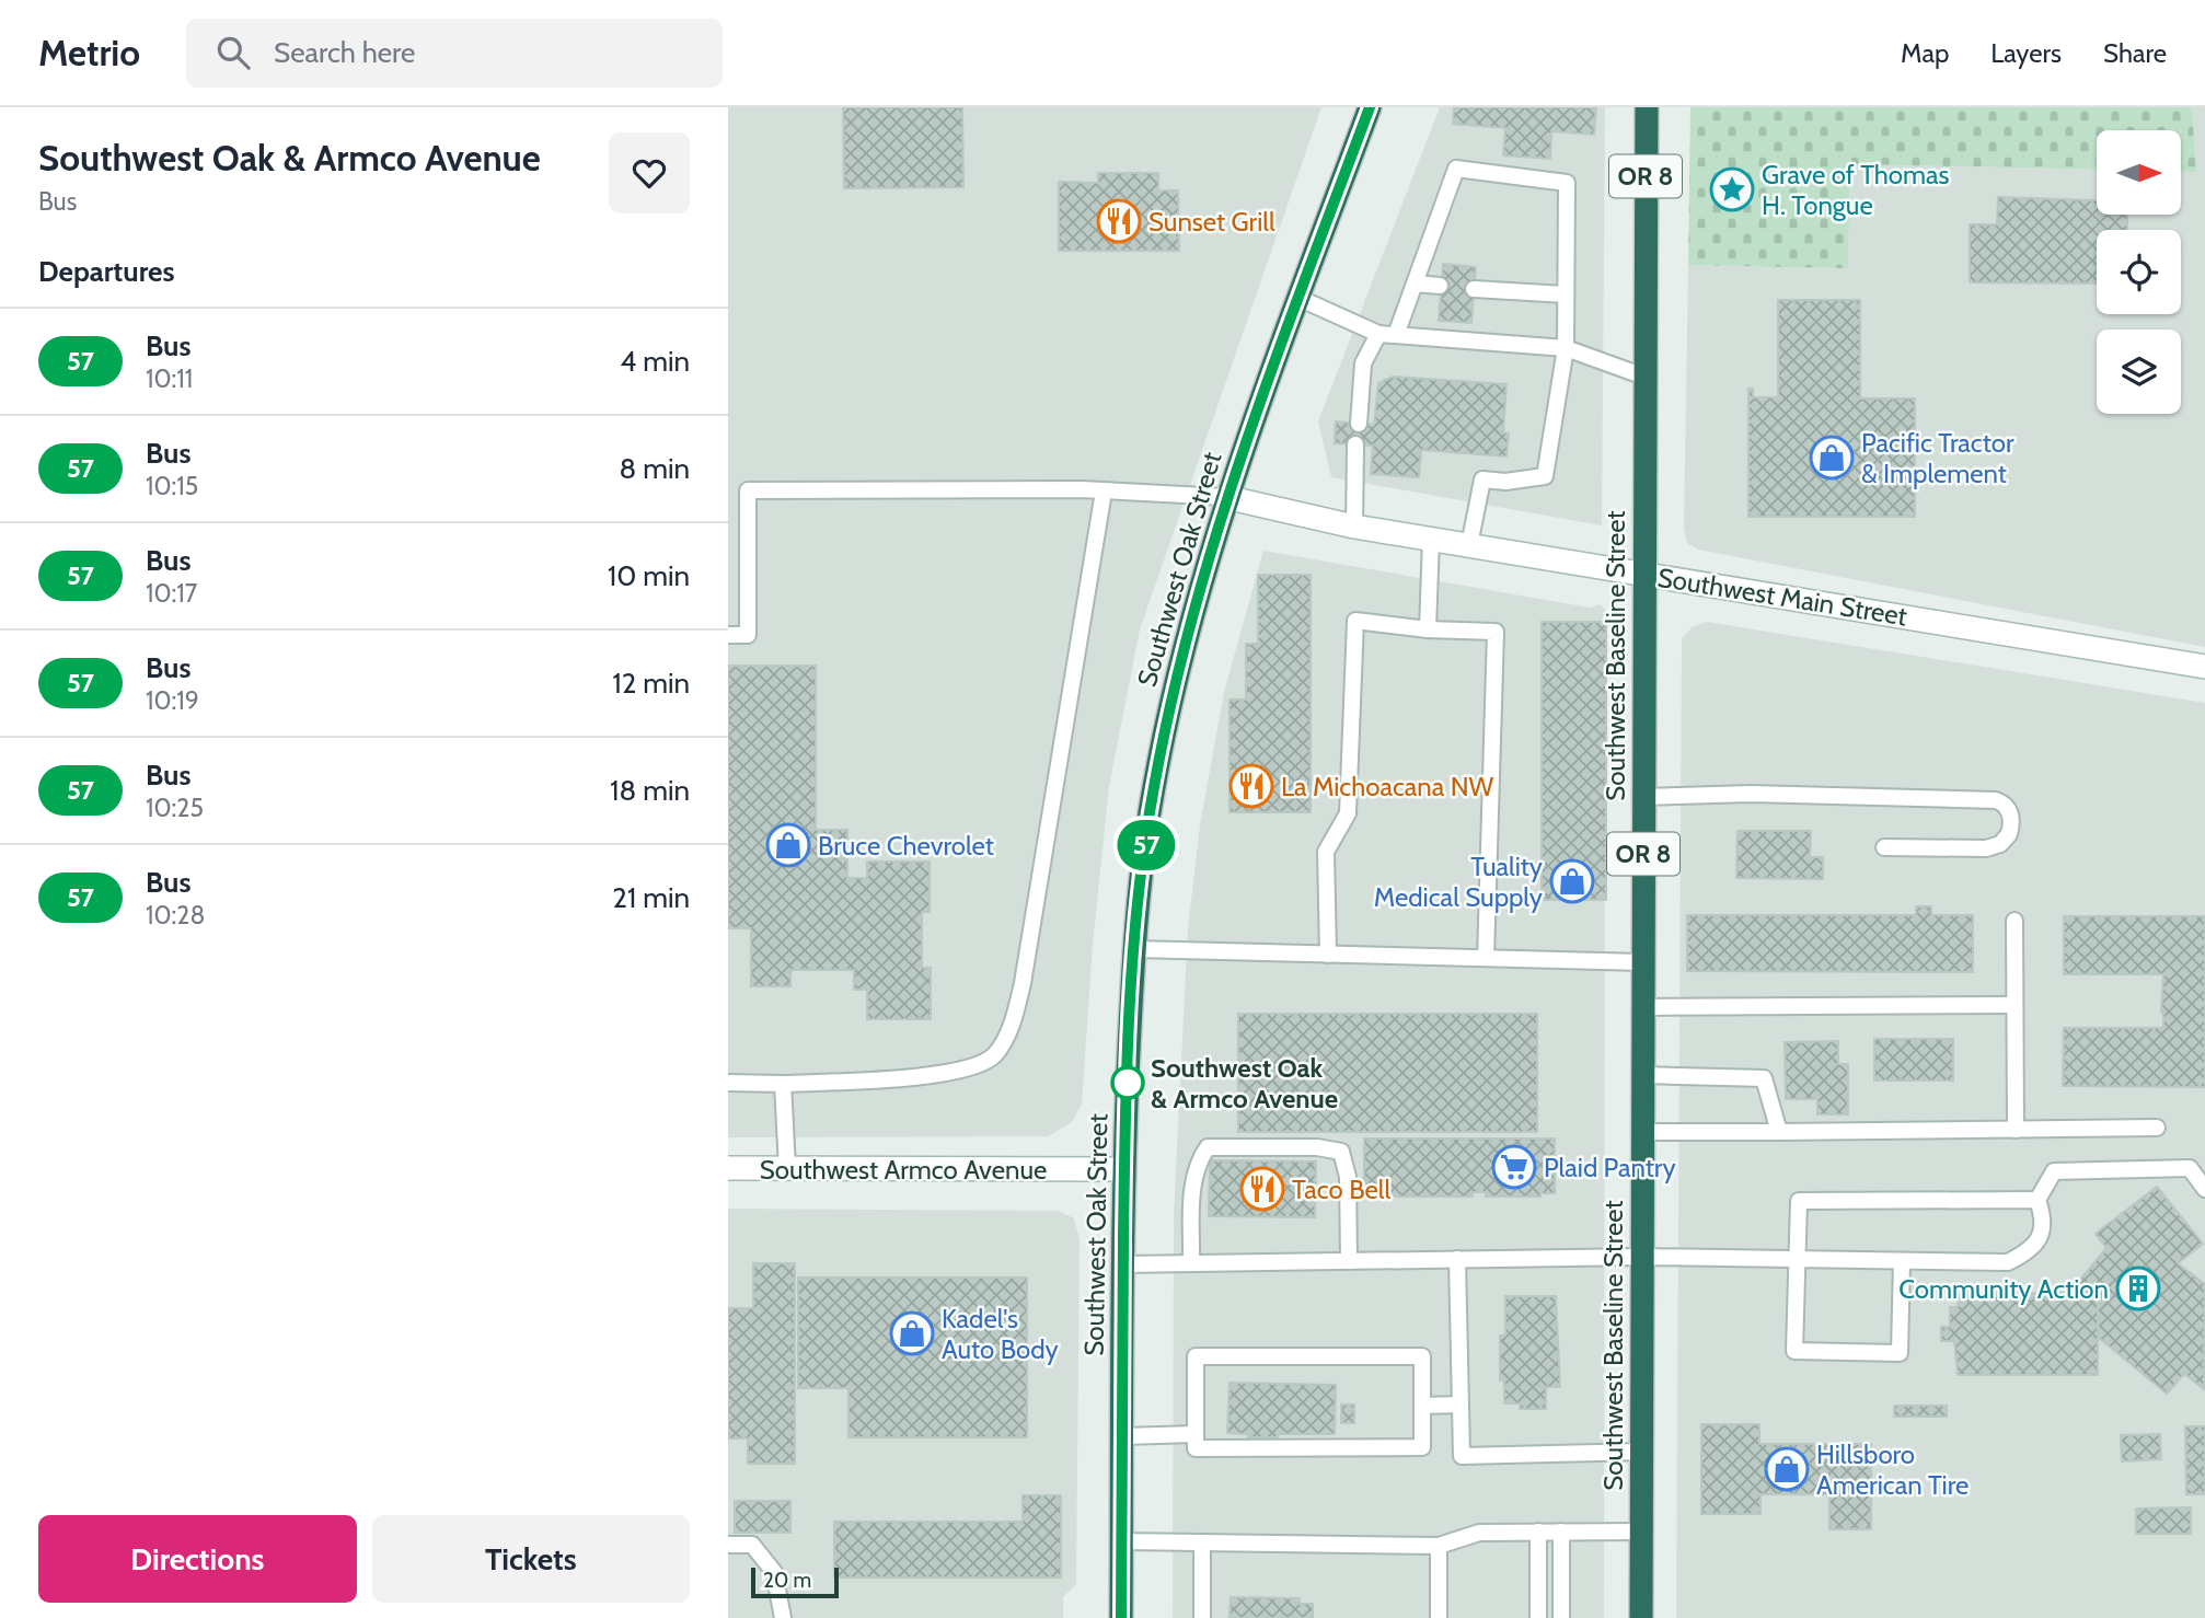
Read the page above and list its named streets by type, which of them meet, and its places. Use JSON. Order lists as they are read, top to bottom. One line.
{"streets":{"highway":["OR 8","Southwest Oak Street","Southwest Baseline Street"],"street":["Southwest Main Street","Southwest Armco Avenue"]},"crossings":[["Southwest Oak Street","Southwest Main Street"],["Southwest Oak Street","Southwest Armco Avenue"],["Southwest Main Street","Southwest Baseline Street"]],"places":{"place":["Grave of Thomas H. Tongue"],"restaurant":["Sunset Grill","La Michoacana NW","Taco Bell"],"shop":["Pacific Tractor & Implement","Bruce Chevrolet","Tuality Medical Supply","Kadel's Auto Body","Hillsboro American Tire"],"other":["Southwest Oak & Armco Avenue"],"supermarket":["Plaid Pantry"],"building":["Community Action"]},"lines":["bus line 57"],"scale_bar":"20 m","north":"right","page":{"header":"Metrio","search":"Search here","nav":["Map","Layers","Share"],"heading":[["Southwest Oak & Armco Avenue","Bus"],"Departures"],"on_map":"57","list":[{"mark":"57","name":"Bus","note":"10:11","value":"4 min"},{"mark":"57","name":"Bus","note":"10:15","value":"8 min"},{"mark":"57","name":"Bus","note":"10:17","value":"10 min"},{"mark":"57","name":"Bus","note":"10:19","value":"12 min"},{"mark":"57","name":"Bus","note":"10:25","value":"18 min"},{"mark":"57","name":"Bus","note":"10:28","value":"21 min"}],"buttons":["Directions","Tickets"],"scale":"20 m"}}
